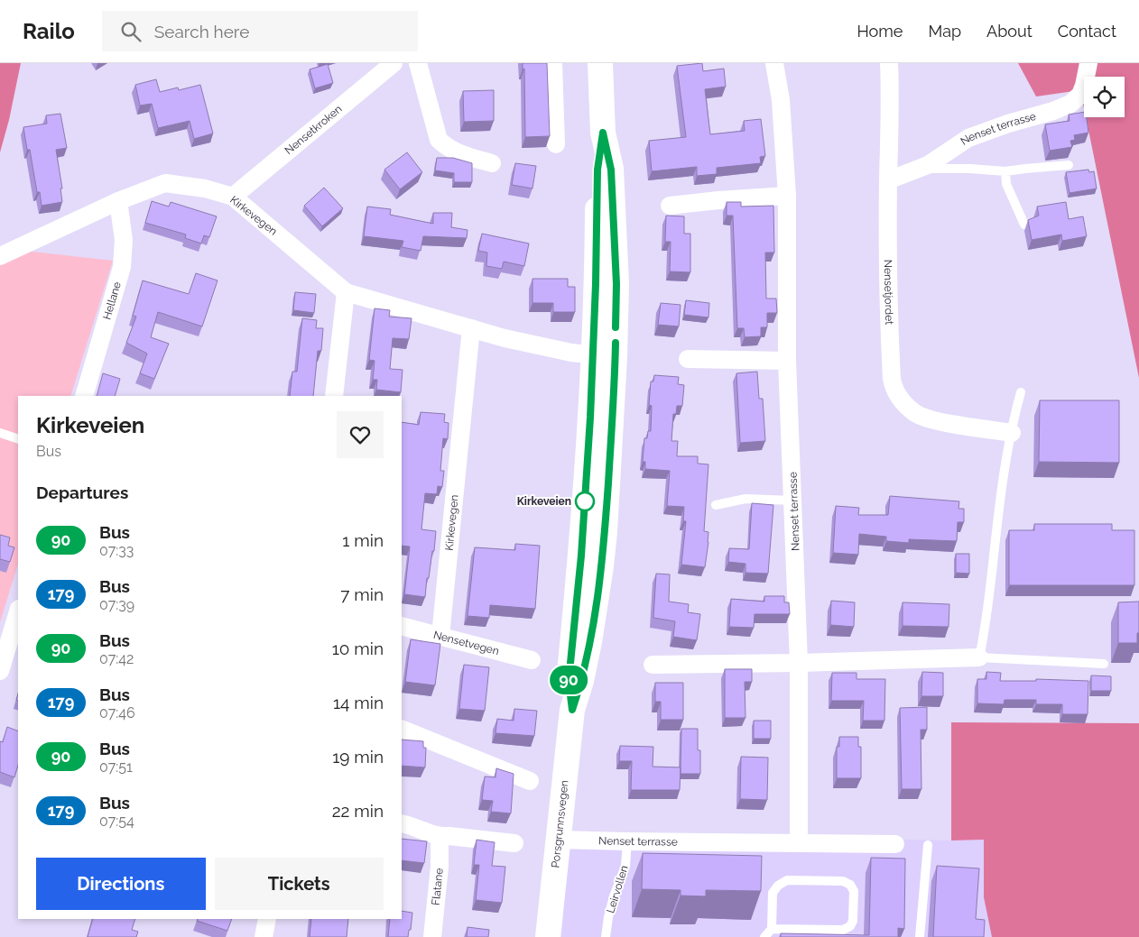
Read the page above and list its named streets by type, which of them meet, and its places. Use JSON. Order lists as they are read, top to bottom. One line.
{"streets":{"highway":["Porsgrunnsvegen"],"street":["Nensetkroken","Nenset terrasse","Kirkevegen","Nensetjordet","Hellane","Nensetvegen","Flatane"],"lane":["Leirvollen"]},"crossings":[["Nensetkroken","Kirkevegen"],["Nenset terrasse","Nensetjordet"],["Nenset terrasse","Porsgrunnsvegen"],["Nenset terrasse","Leirvollen"],["Kirkevegen","Hellane"],["Kirkevegen","Nensetvegen"],["Kirkevegen","Porsgrunnsvegen"]],"places":["Kirkeveien"],"lines":["bus line 90"],"page":{"header":"Railo","search":"Search here","nav":["Home","Map","About","Contact"],"on_map":"90","heading":[["Kirkeveien","Bus"],"Departures"],"list":[{"mark":"90","name":"Bus","note":"07:33","value":"1 min"},{"mark":"179","name":"Bus","note":"07:39","value":"7 min"},{"mark":"90","name":"Bus","note":"07:42","value":"10 min"},{"mark":"179","name":"Bus","note":"07:46","value":"14 min"},{"mark":"90","name":"Bus","note":"07:51","value":"19 min"},{"mark":"179","name":"Bus","note":"07:54","value":"22 min"}],"buttons":["Directions","Tickets"]}}
